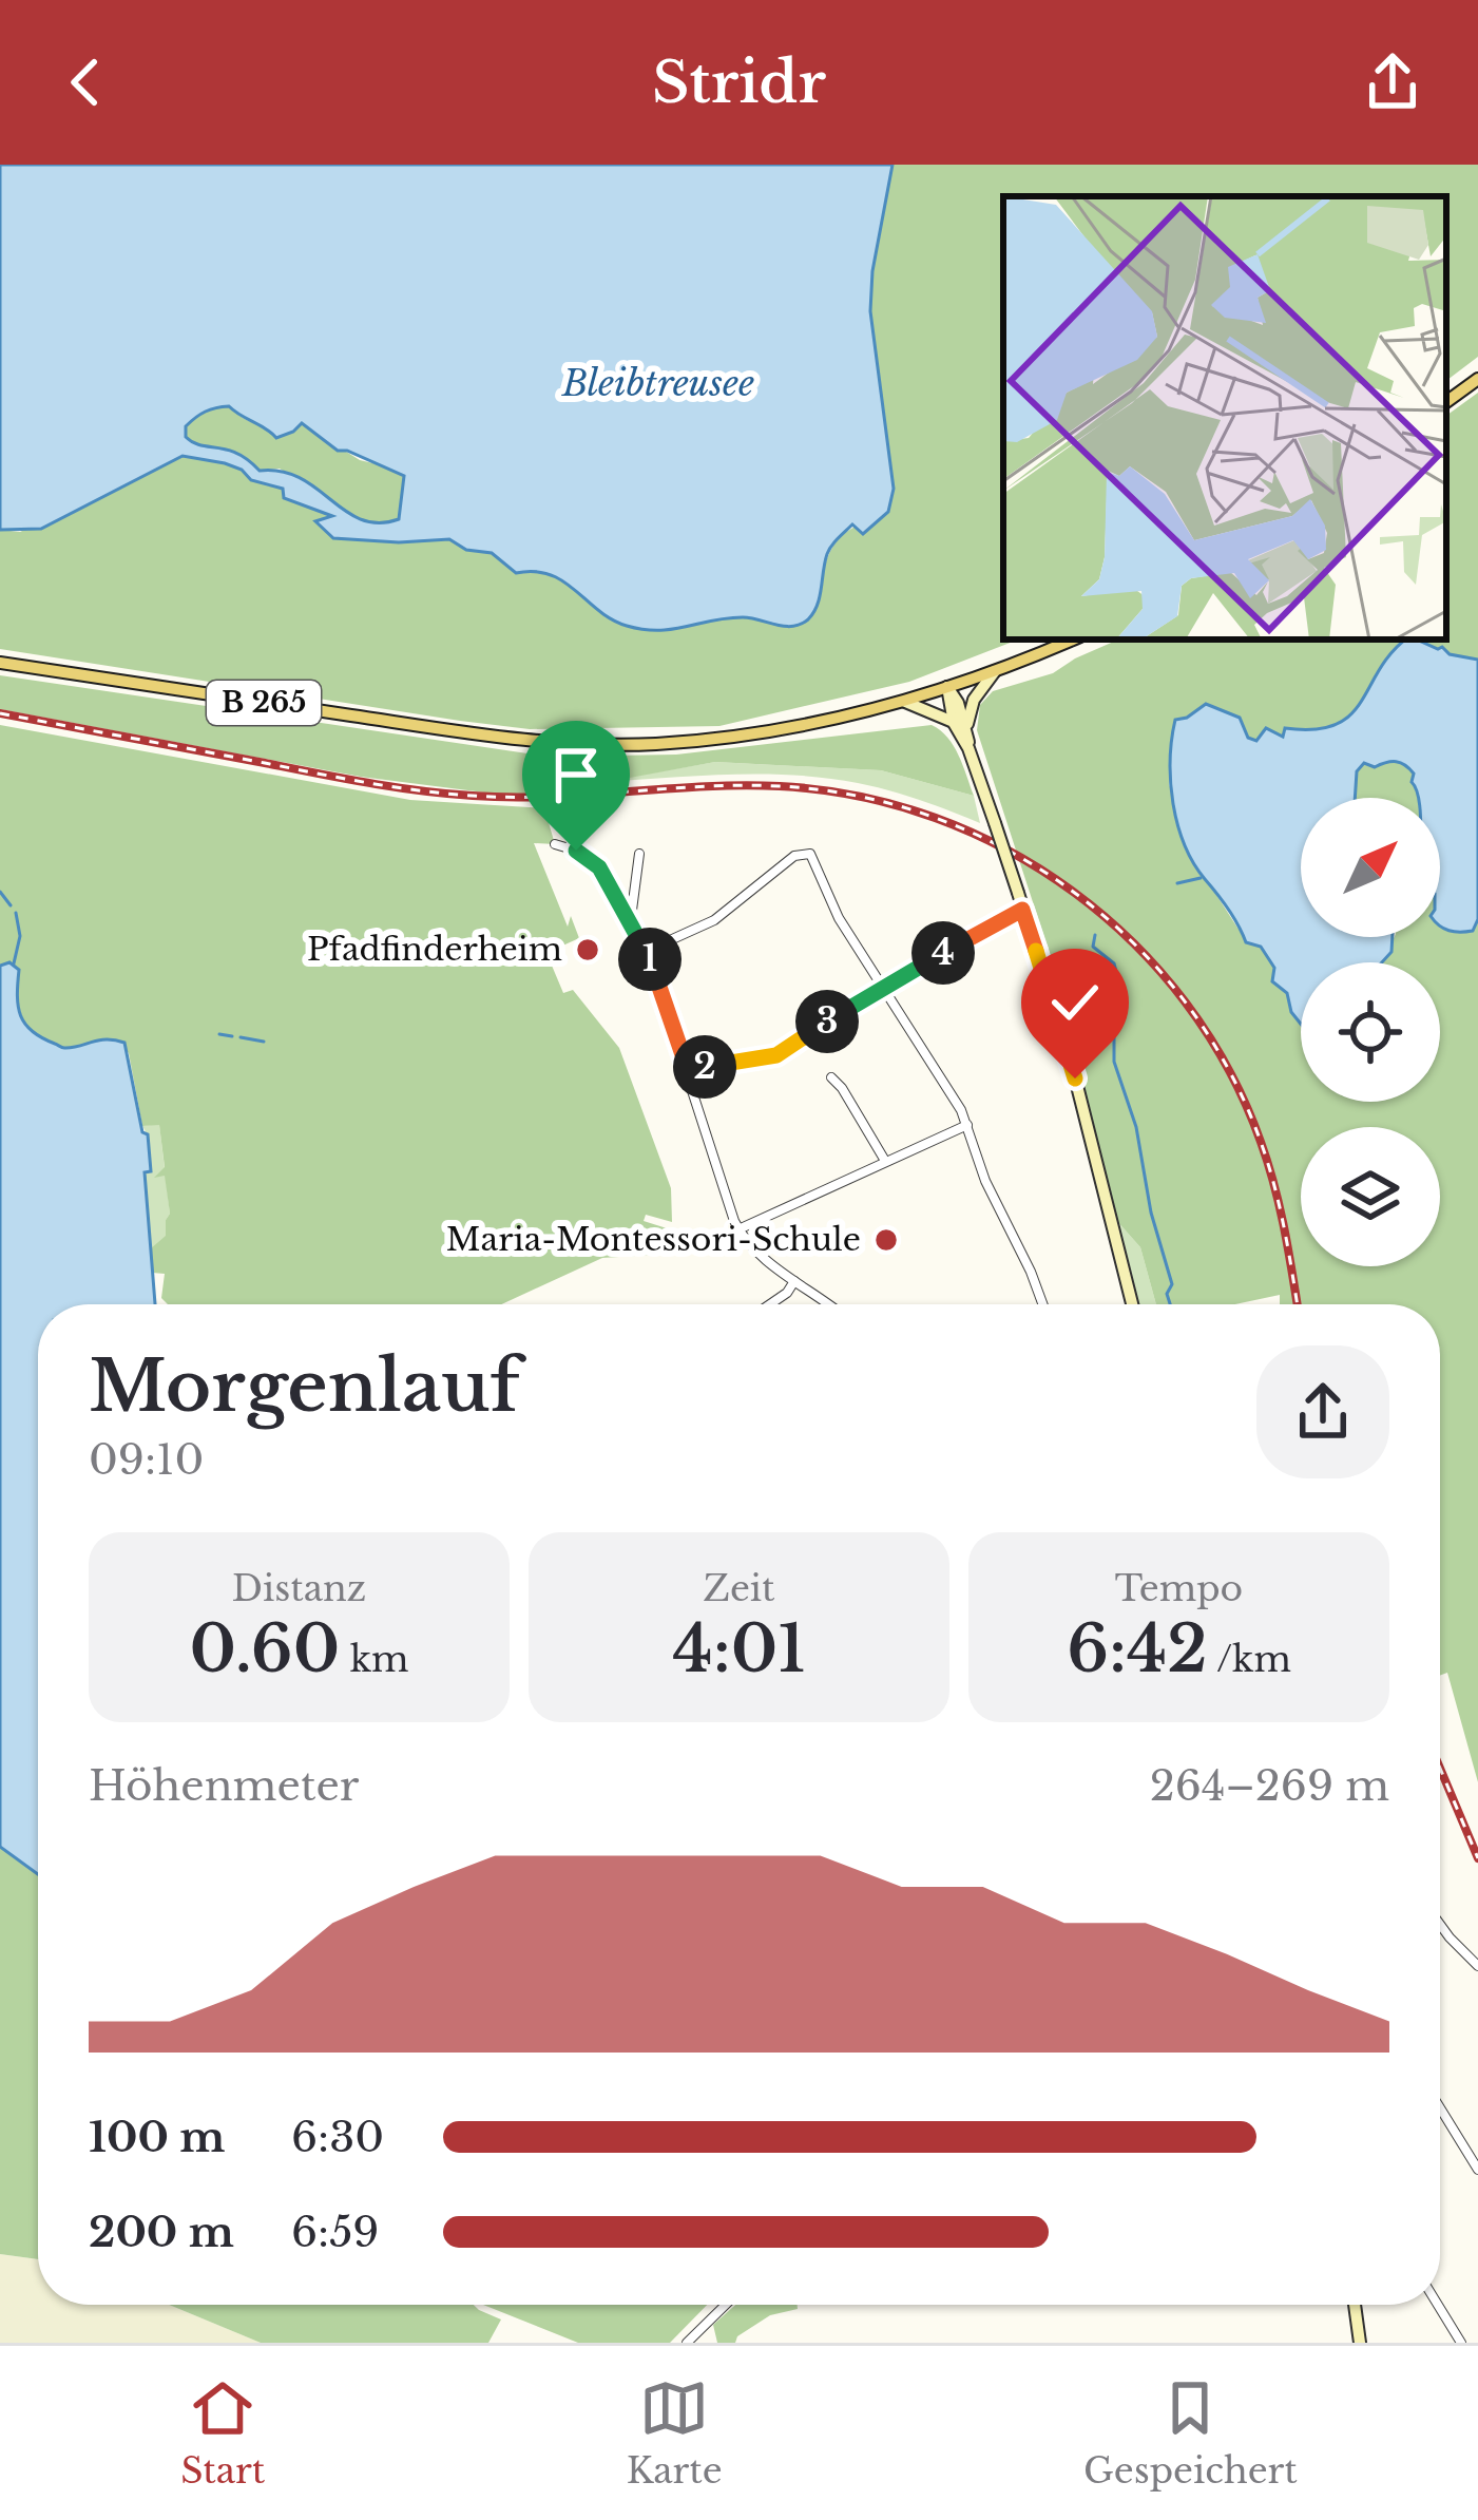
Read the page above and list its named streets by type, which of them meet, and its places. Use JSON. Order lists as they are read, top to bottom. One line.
{"streets":{"main road":["B 265"]},"water":["Bleibtreusee"],"places":["Pfadfinderheim","Maria-Montessori-Schule"],"north":"top right","page":{"header":"Stridr","pins":["4","1","3","2"],"heading":["Morgenlauf","09:10"],"stats":[["Distanz","0.60 km"],["Zeit","4:01"],["Tempo","6:42 /km"]],"chart":["Höhenmeter","264–269 m"],"list":[{"name":"100 m","note":"6:30"},{"name":"200 m","note":"6:59"}],"tabs":["Start","Karte","Gespeichert"]}}
